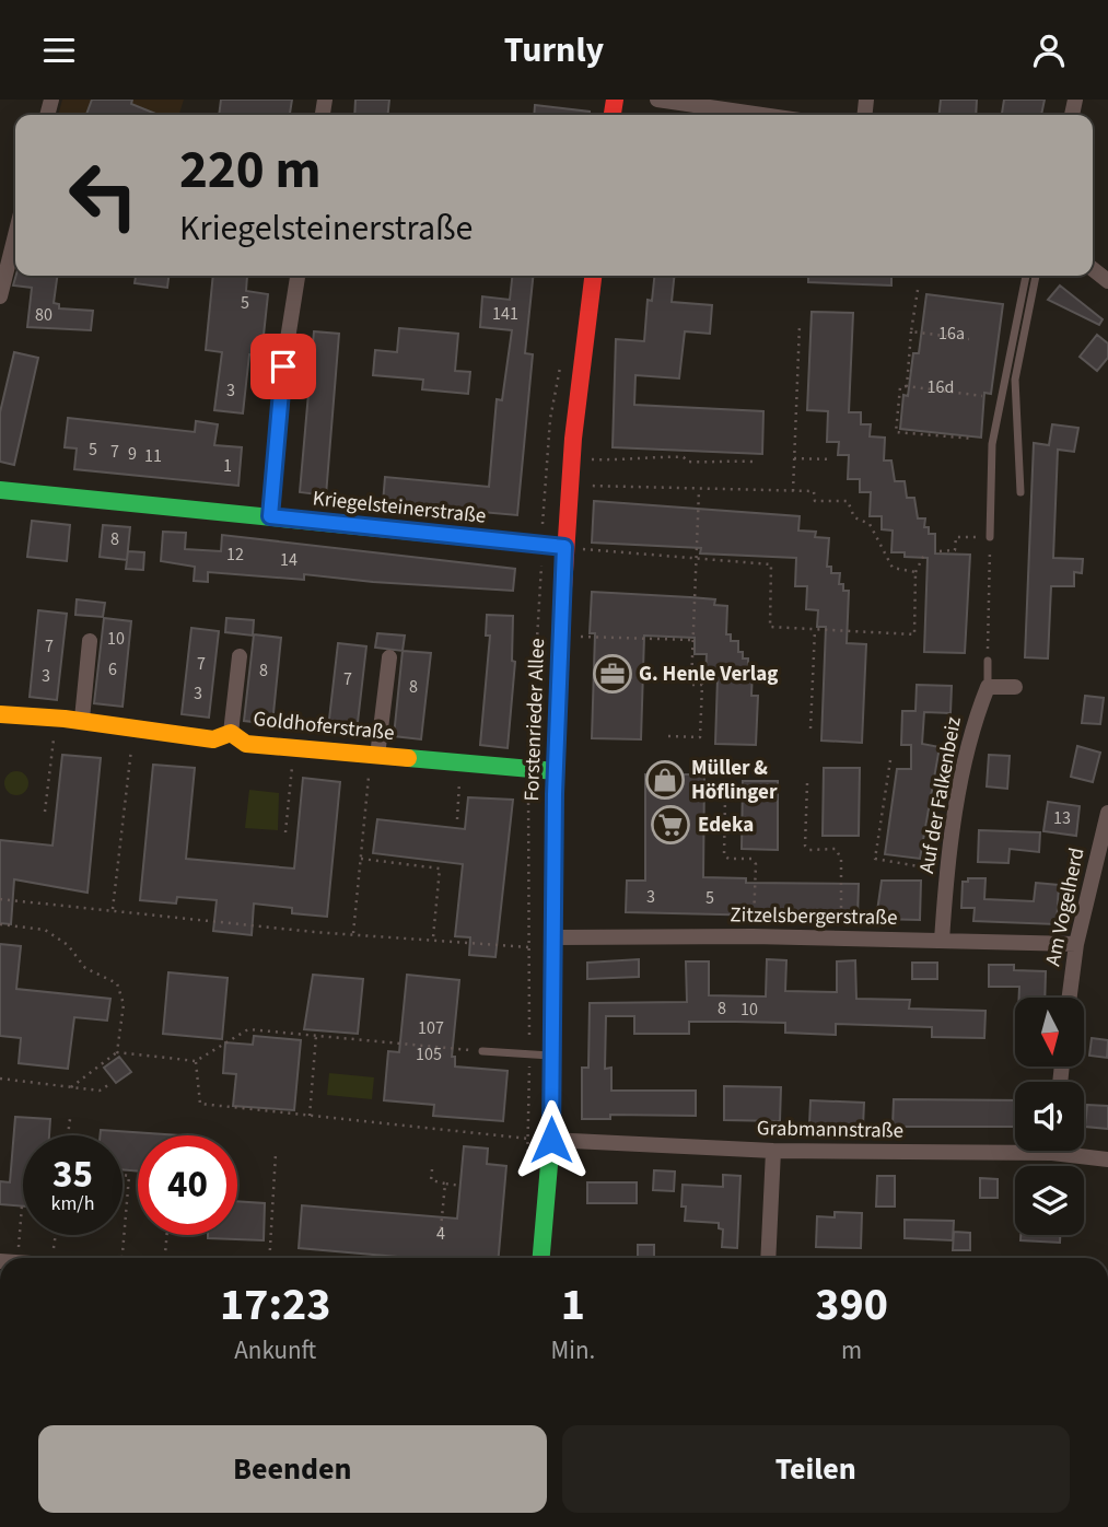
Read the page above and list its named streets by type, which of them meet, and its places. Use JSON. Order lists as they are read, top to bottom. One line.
{"streets":{"street":["Kriegelsteinerstraße","Forstenrieder Allee","Goldhoferstraße","Auf der Falkenbeiz","Am Vogelherd","Zitzelsbergerstraße","Grabmannstraße"]},"crossings":[["Kriegelsteinerstraße","Forstenrieder Allee"],["Forstenrieder Allee","Goldhoferstraße"],["Forstenrieder Allee","Zitzelsbergerstraße"],["Forstenrieder Allee","Grabmannstraße"],["Auf der Falkenbeiz","Zitzelsbergerstraße"],["Am Vogelherd","Zitzelsbergerstraße"]],"places":{"office":["G. Henle Verlag"],"shop":["Müller & Höflinger"],"supermarket":["Edeka"]},"house_numbers":["5","141","80","16a","16d","3","5","7","9","11","1","8","12","14","10","7","7","6","8","3","7","8","3","13","3","5","8","10","107","105","4"],"north":"bottom","page":{"header":"Turnly","turn":["220 m","Kriegelsteinerstraße"],"speed":"35 km/h","limit":"40","eta":["17:23","Ankunft","1","Min.","390","m"],"buttons":["Beenden","Teilen"]}}
